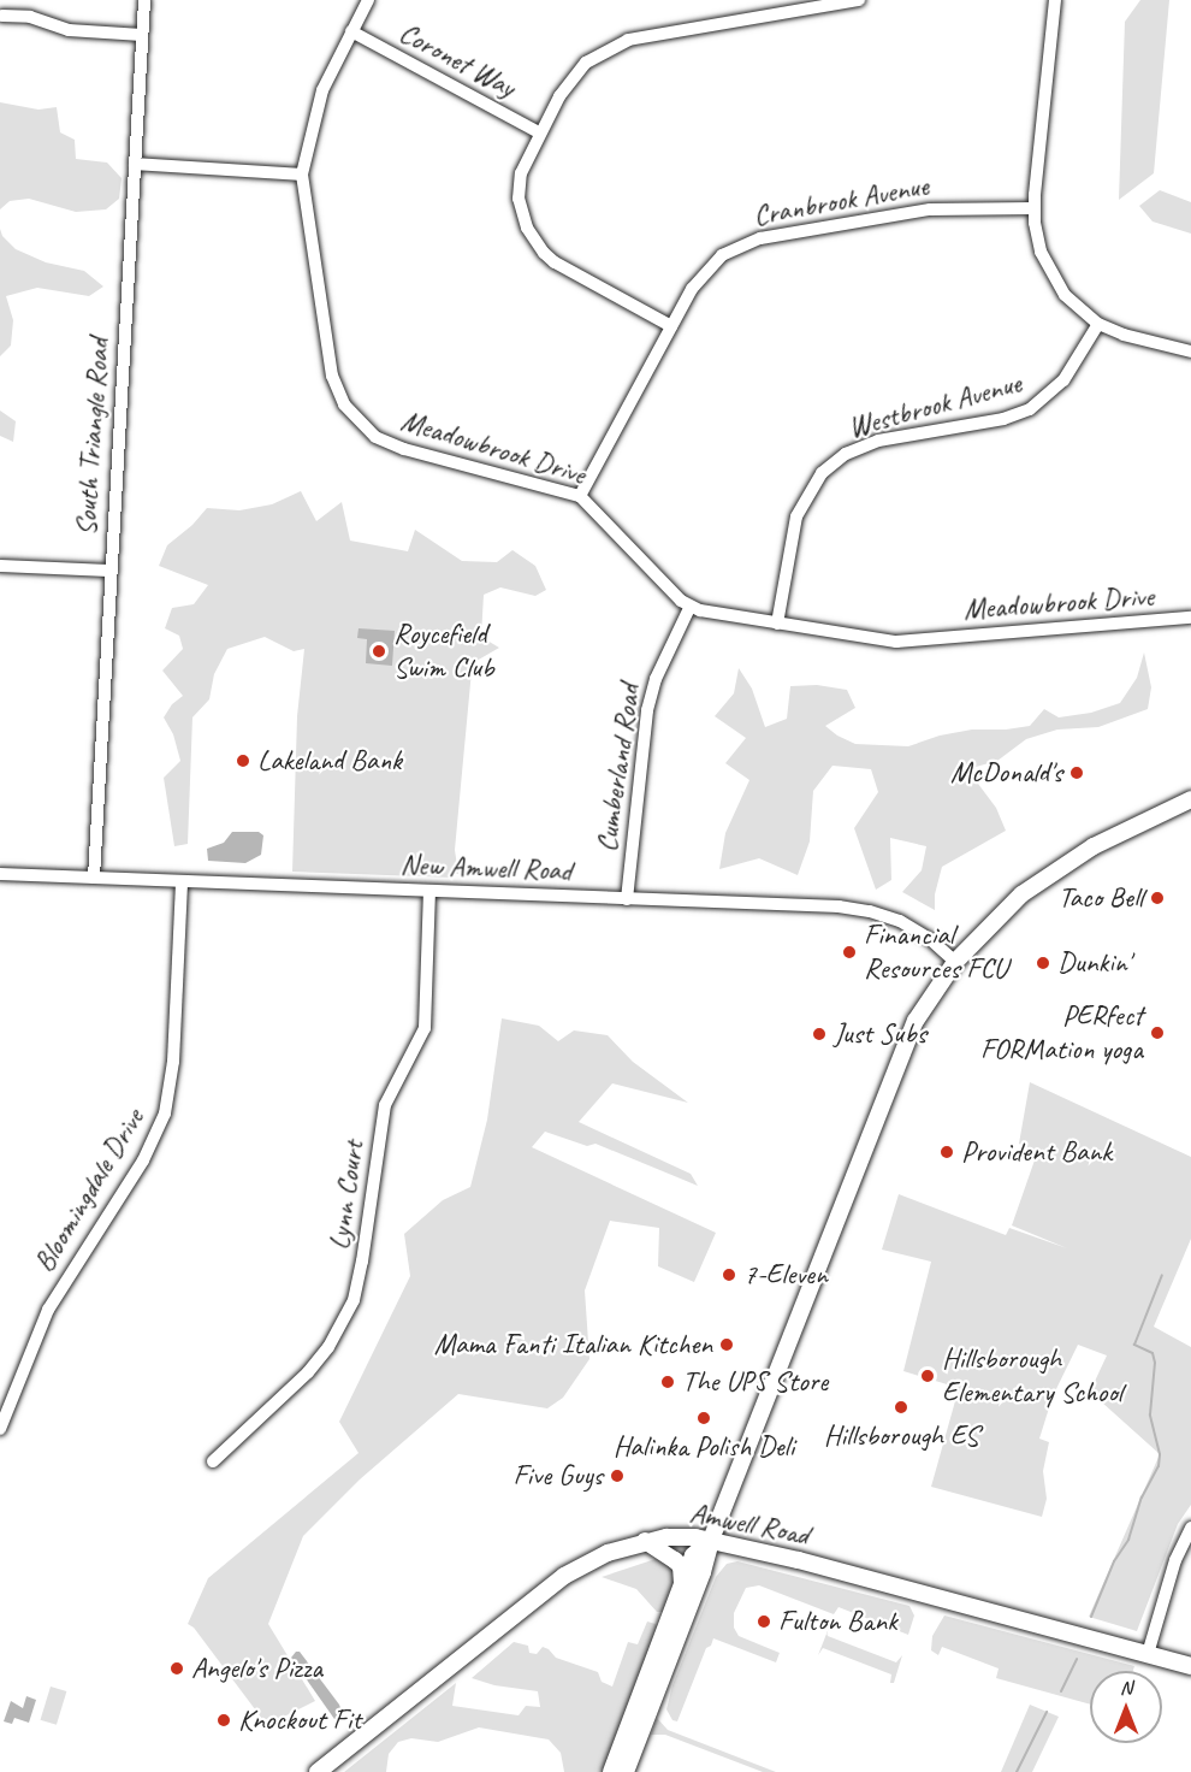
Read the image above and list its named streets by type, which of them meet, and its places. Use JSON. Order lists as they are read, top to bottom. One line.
{"streets":{"main road":["Amwell Road"],"street":["Coronet Way","Cranbrook Avenue","Westbrook Avenue","South Triangle Road","Meadowbrook Drive","Cumberland Road","New Amwell Road","Bloomingdale Drive","Lynn Court"]},"crossings":[["Coronet Way","Meadowbrook Drive"],["Cranbrook Avenue","Meadowbrook Drive"],["Westbrook Avenue","Meadowbrook Drive"],["South Triangle Road","New Amwell Road"],["Meadowbrook Drive","Cumberland Road"],["Cumberland Road","New Amwell Road"],["New Amwell Road","Bloomingdale Drive"],["New Amwell Road","Lynn Court"]],"places":["Roycefield Swim Club","Lakeland Bank","McDonald's","Taco Bell","Financial Resources FCU","Dunkin'","PERfect FORMation yoga","Just Subs","Provident Bank","7-Eleven","Mama Fanti Italian Kitchen","Hillsborough Elementary School","The UPS Store","Hillsborough ES","Halinka Polish Deli","Five Guys","Fulton Bank","Angelo's Pizza","Knockout Fit"],"north":"top"}
